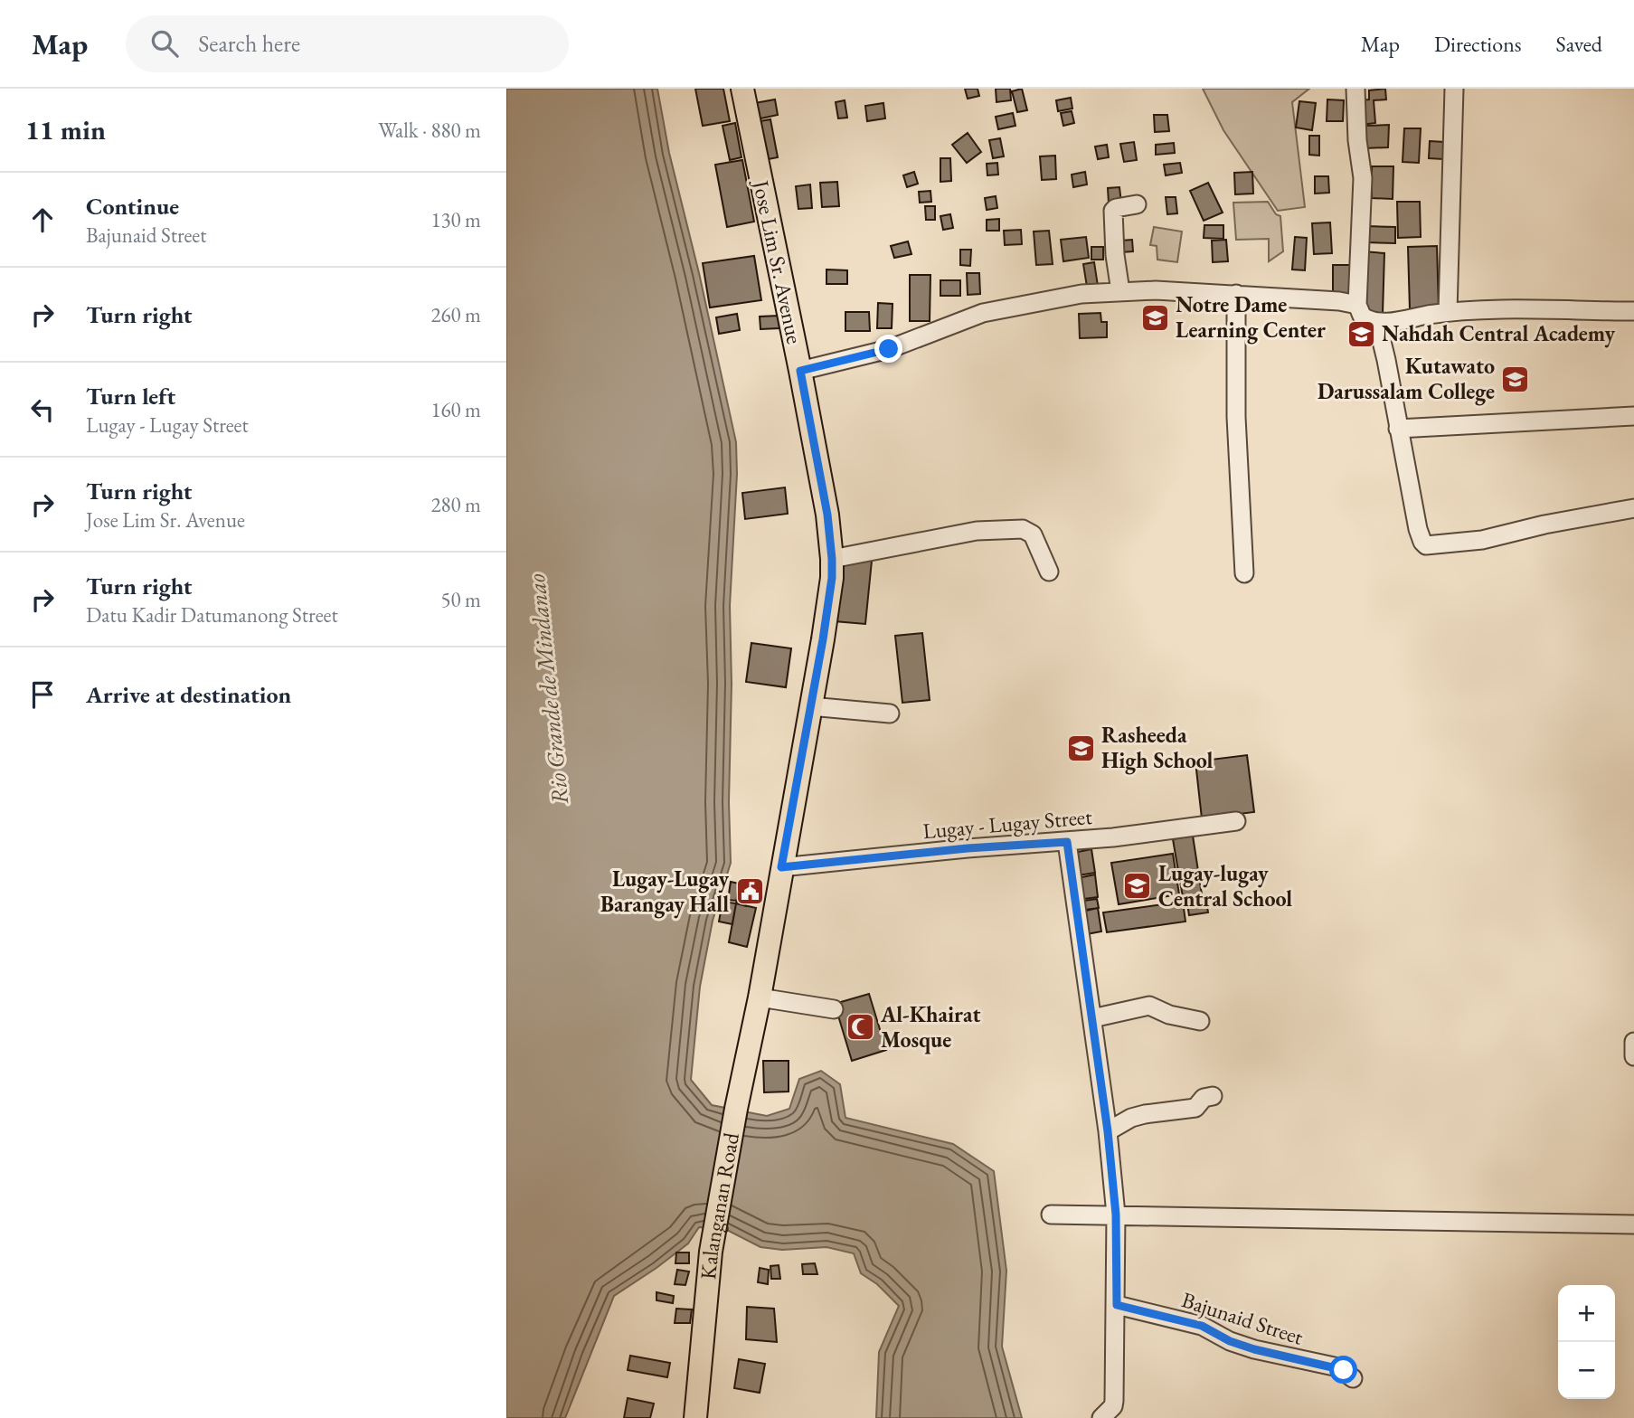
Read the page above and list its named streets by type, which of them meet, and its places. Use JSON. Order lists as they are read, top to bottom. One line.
{"streets":{"main road":["Jose Lim Sr. Avenue","Kalanganan Road"],"street":["Lugay - Lugay Street","Bajunaid Street"]},"crossings":[["Jose Lim Sr. Avenue","Lugay - Lugay Street"],["Jose Lim Sr. Avenue","Kalanganan Road"]],"water":["Rio Grande de Mindanao"],"places":{"school or university":["Notre Dame Learning Center","Nahdah Central Academy","Kutawato Darussalam College","Rasheeda High School","Lugay-lugay Central School"],"public building":["Lugay-Lugay Barangay Hall"],"mosque":["Al-Khairat Mosque"]},"page":{"header":"Map","search":"Search here","nav":["Map","Directions","Saved"],"heading":["11 min","Walk · 880 m"],"list":[["Continue","Bajunaid Street","130 m"],["Turn right","260 m"],["Turn left","Lugay - Lugay Street","160 m"],["Turn right","Jose Lim Sr. Avenue","280 m"],["Turn right","Datu Kadir Datumanong Street","50 m"],"Arrive at destination"],"map_buttons":["+","−"]}}
